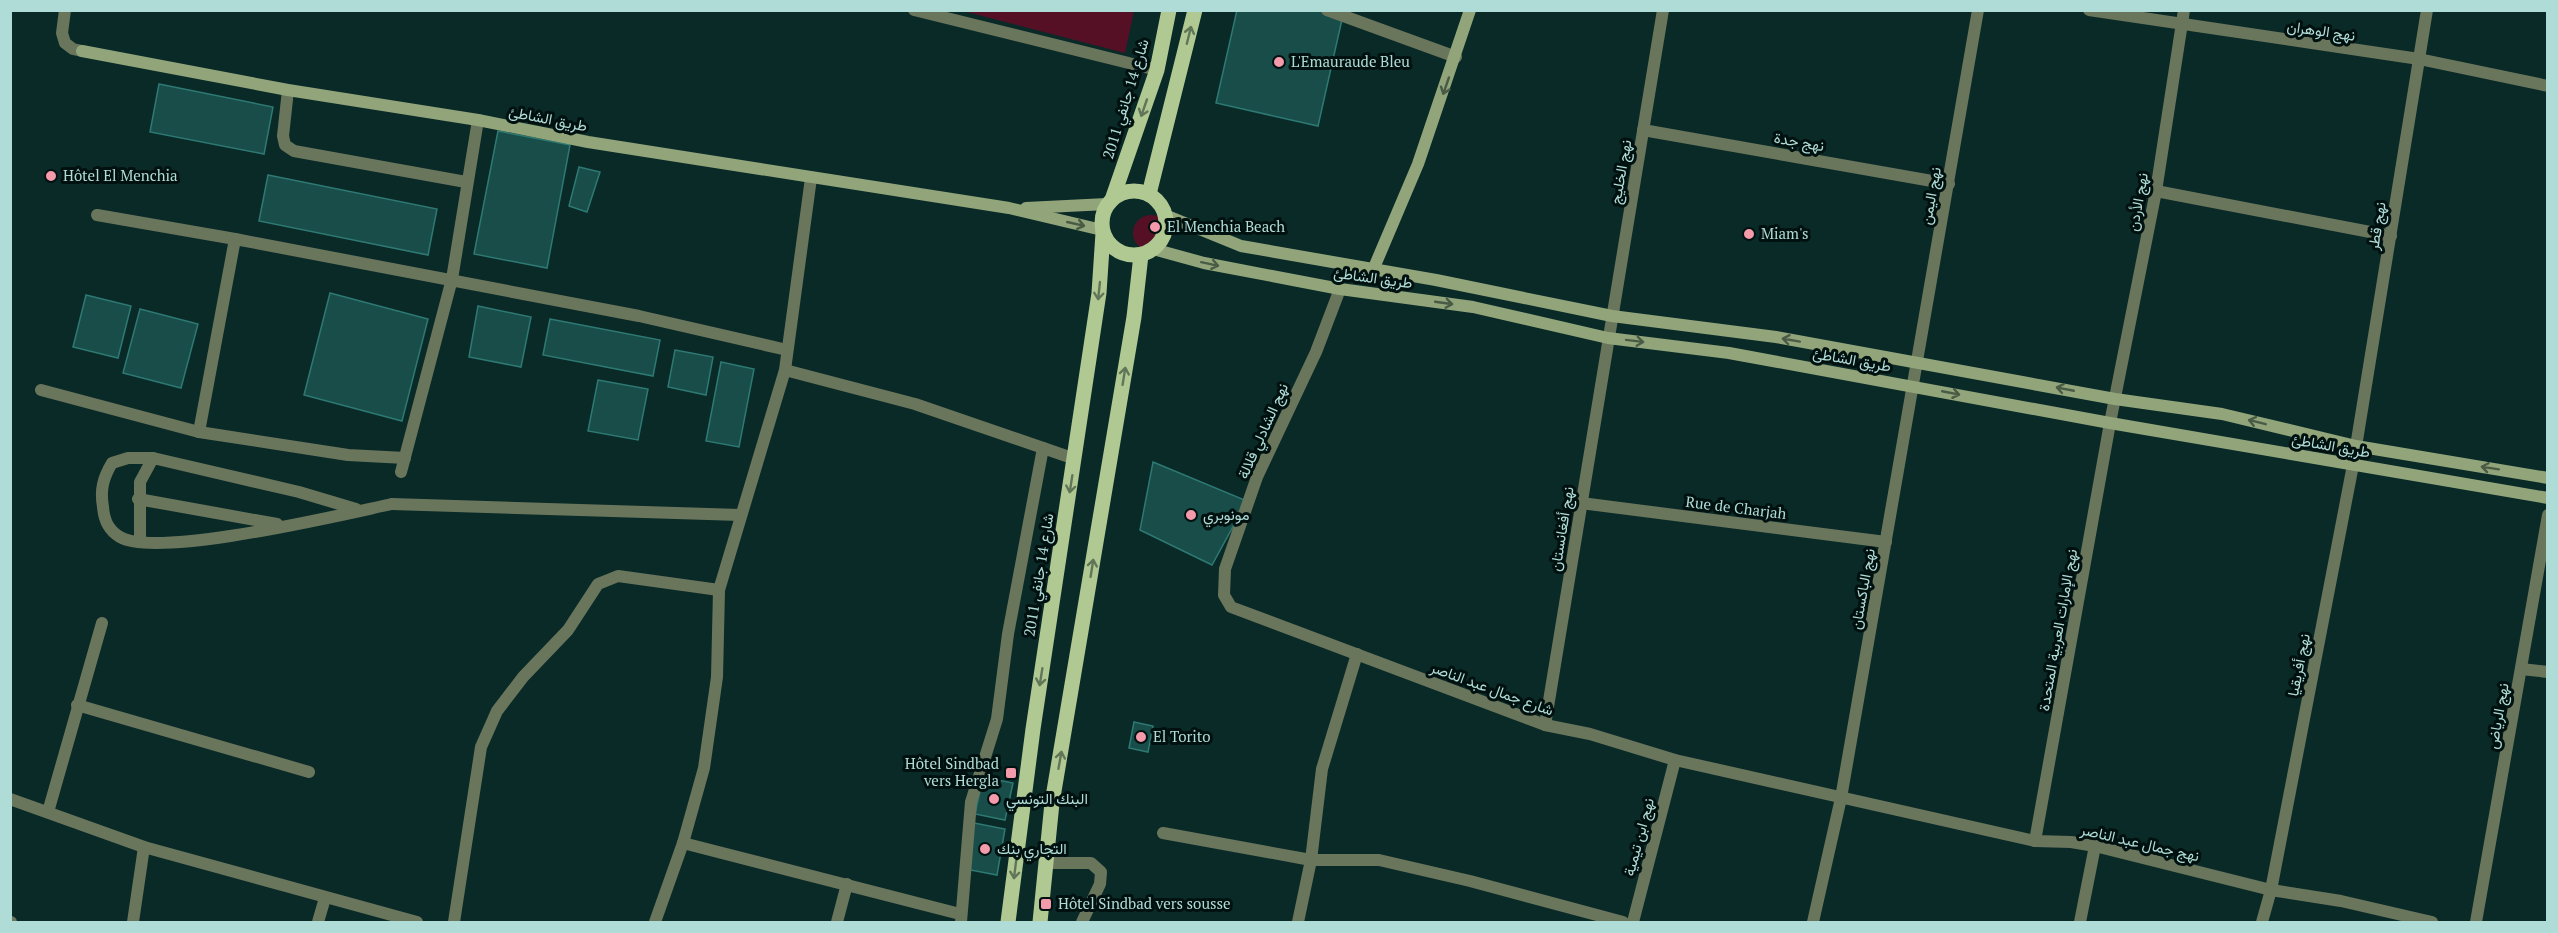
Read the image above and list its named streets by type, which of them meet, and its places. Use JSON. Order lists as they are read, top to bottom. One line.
{"streets":{"main road":["شارع 14 جانفي 2011"],"street":["نهج الوهران","طريق الشاطئ","نهج جدة","نهج الخليج","نهج اليمن","نهج الأردن","نهج قطر","نهج الشادلي قلالة","Rue de Charjah","نهج أفغانستان","نهج الباكستان","نهج الإمارات العربية المتحدة","نهج أفريقيا","شارع جمال عبد الناصر","نهج الرياض","نهج ابن تيمية","نهج جمال عبد الناصر"]},"crossings":[["نهج الوهران","نهج الأردن"],["نهج الوهران","نهج قطر"],["شارع 14 جانفي 2011","طريق الشاطئ"],["طريق الشاطئ","نهج الخليج"],["طريق الشاطئ","نهج اليمن"],["طريق الشاطئ","نهج الأردن"],["طريق الشاطئ","نهج قطر"],["طريق الشاطئ","نهج الشادلي قلالة"],["طريق الشاطئ","نهج أفغانستان"],["طريق الشاطئ","نهج الباكستان"],["طريق الشاطئ","نهج الإمارات العربية المتحدة"],["طريق الشاطئ","نهج أفريقيا"],["نهج جدة","نهج الخليج"],["نهج جدة","نهج اليمن"],["نهج الخليج","نهج أفغانستان"],["نهج اليمن","نهج الباكستان"],["نهج الأردن","نهج الإمارات العربية المتحدة"],["نهج قطر","نهج أفريقيا"],["نهج الشادلي قلالة","شارع جمال عبد الناصر"],["Rue de Charjah","نهج أفغانستان"],["Rue de Charjah","نهج الباكستان"],["نهج أفغانستان","شارع جمال عبد الناصر"],["نهج الباكستان","شارع جمال عبد الناصر"],["نهج الباكستان","نهج جمال عبد الناصر"],["نهج الإمارات العربية المتحدة","نهج جمال عبد الناصر"],["نهج أفريقيا","نهج جمال عبد الناصر"],["شارع جمال عبد الناصر","نهج ابن تيمية"],["شارع جمال عبد الناصر","نهج جمال عبد الناصر"]],"places":{"other":["L'Emauraude Bleu","Hôtel El Menchia","El Menchia Beach","Miam's","مونوبري","El Torito","البنك التونسي","التجاري بنك"],"transit":["Hôtel Sindbad vers Hergla","Hôtel Sindbad vers sousse"]}}
